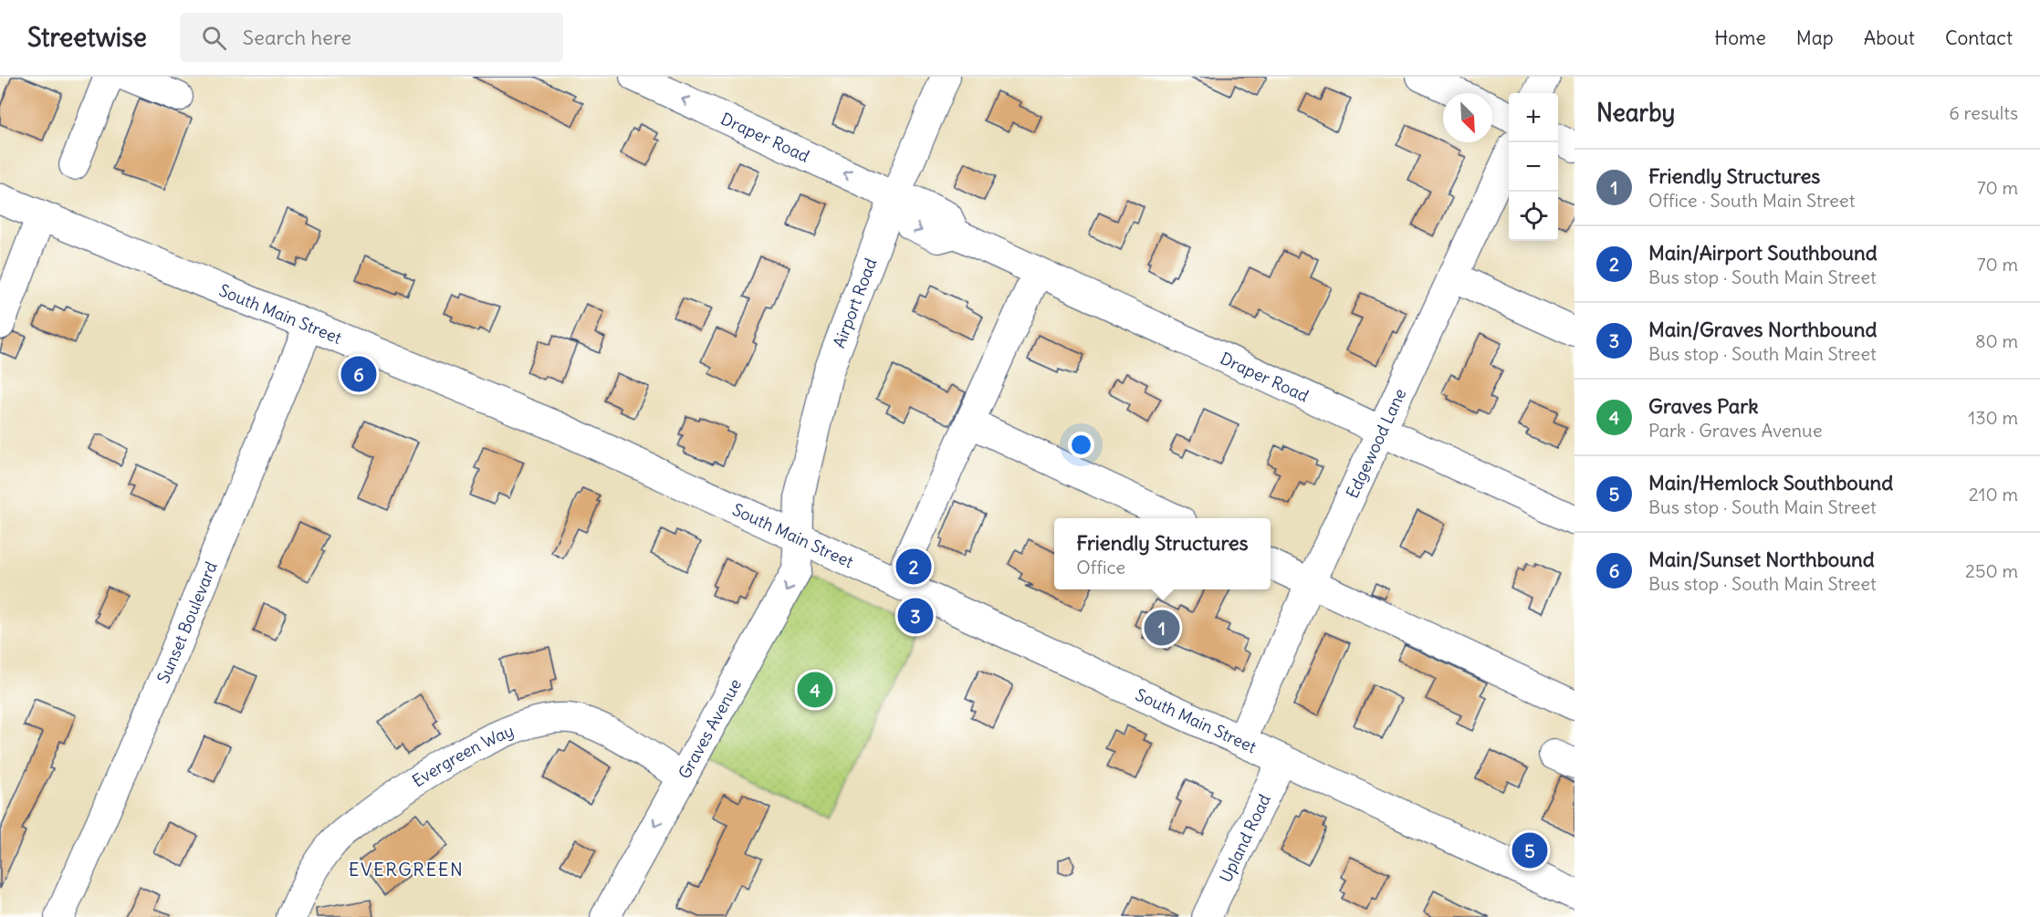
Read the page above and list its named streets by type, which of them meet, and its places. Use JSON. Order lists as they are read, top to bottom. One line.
{"streets":{"main road":["South Main Street"],"street":["Draper Road","Airport Road","Edgewood Lane","Sunset Boulevard","Graves Avenue","Evergreen Way","Upland Road"]},"crossings":[["Draper Road","Airport Road"],["Draper Road","Edgewood Lane"],["Airport Road","South Main Street"],["Airport Road","Graves Avenue"],["South Main Street","Edgewood Lane"],["South Main Street","Sunset Boulevard"],["South Main Street","Graves Avenue"],["South Main Street","Upland Road"],["Graves Avenue","Evergreen Way"]],"one_way":["Graves Avenue"],"districts":["EVERGREEN"],"north":"bottom right","page":{"header":"Streetwise","search":"Search here","nav":["Home","Map","About","Contact"],"heading":["Nearby","6 results"],"map_buttons":["+","−"],"list":[{"mark":"1","name":"Friendly Structures","note":"Office · South Main Street","value":"70 m"},{"mark":"2","name":"Main/Airport Southbound","note":"Bus stop · South Main Street","value":"70 m"},{"mark":"3","name":"Main/Graves Northbound","note":"Bus stop · South Main Street","value":"80 m"},{"mark":"4","name":"Graves Park","note":"Park · Graves Avenue","value":"130 m"},{"mark":"5","name":"Main/Hemlock Southbound","note":"Bus stop · South Main Street","value":"210 m"},{"mark":"6","name":"Main/Sunset Northbound","note":"Bus stop · South Main Street","value":"250 m"}],"pins":["6","2","3","1","4","5"],"popup":["Friendly Structures","Office"]}}
